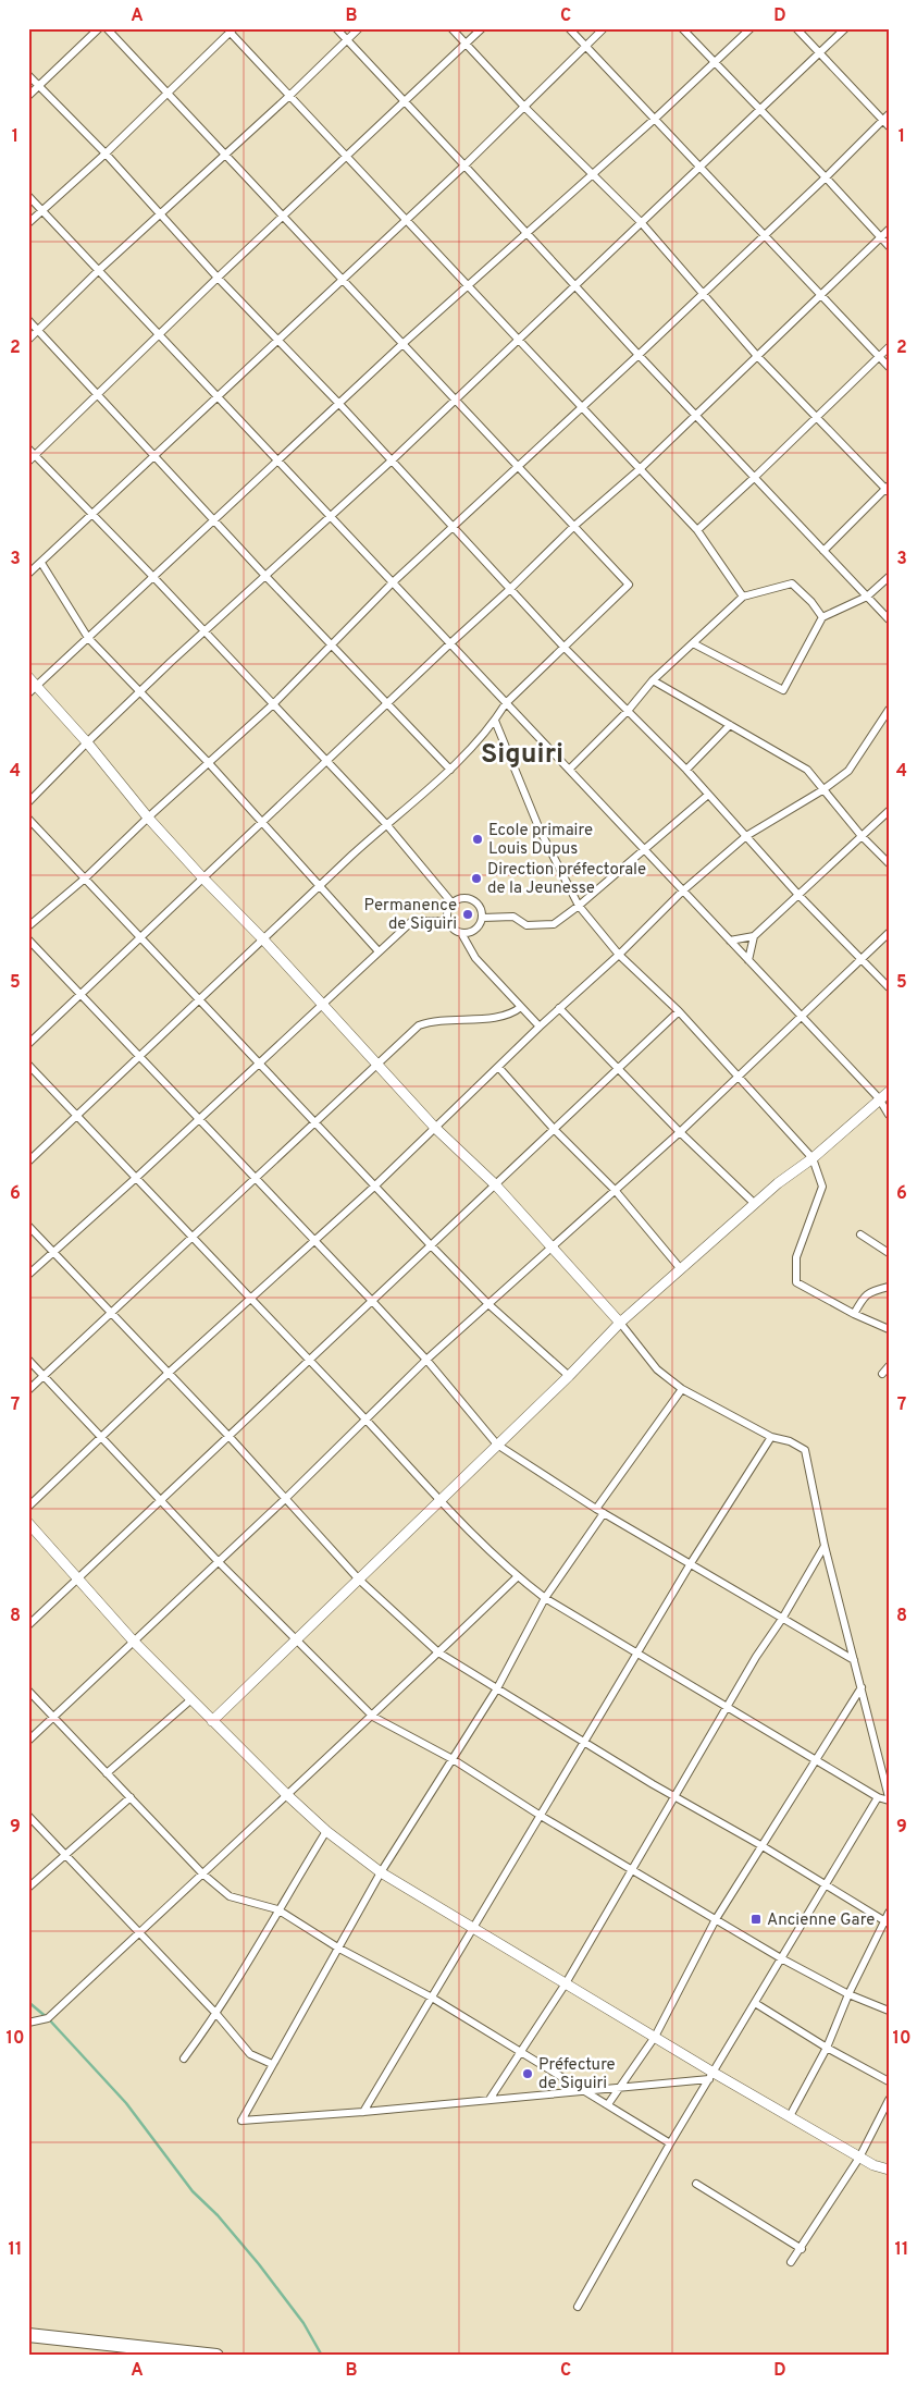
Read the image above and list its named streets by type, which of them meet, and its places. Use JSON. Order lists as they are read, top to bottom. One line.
{"districts":["Siguiri"],"places":{"other":["Ecole primaire Louis Dupus","Direction préfectorale de la Jeunesse","Permanence de Siguiri","Préfecture de Siguiri"],"transit":["Ancienne Gare"]},"grid":{"columns":["A","B","C","D"],"rows":["1","2","3","4","5","6","7","8","9","10","11"]}}
